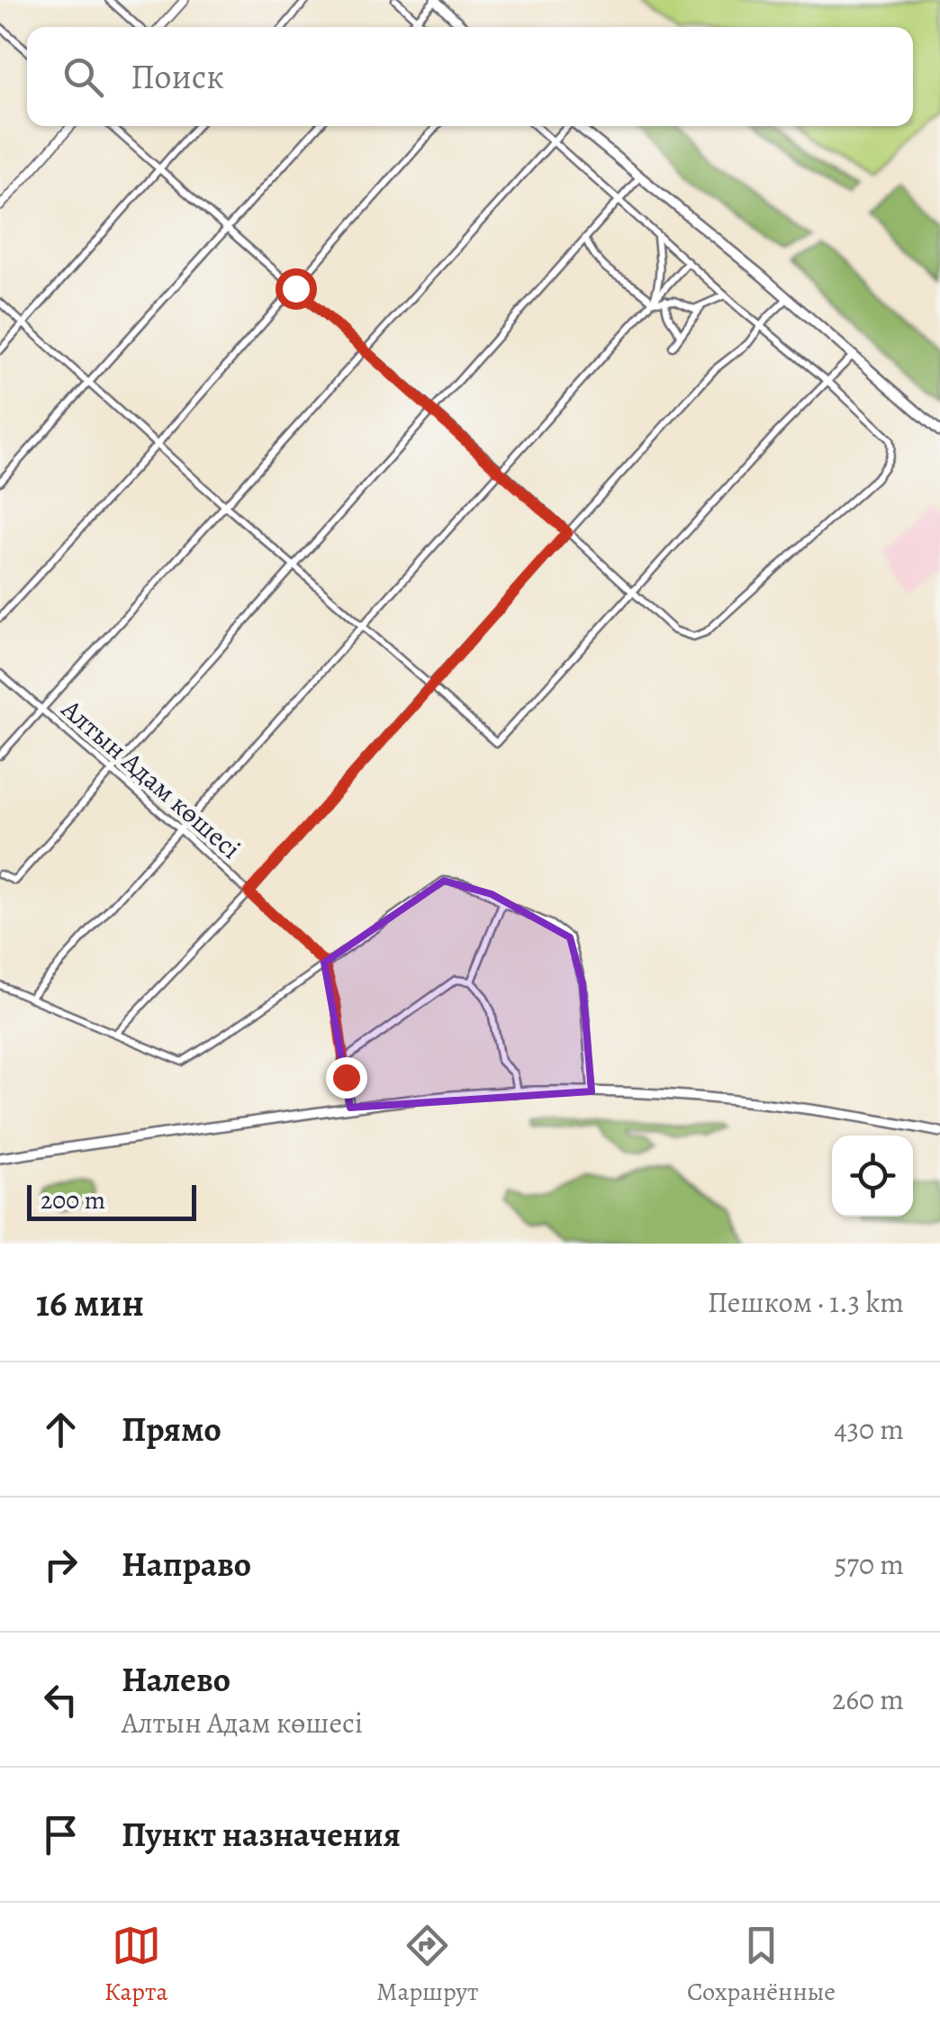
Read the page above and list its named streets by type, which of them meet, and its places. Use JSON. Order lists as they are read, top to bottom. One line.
{"streets":{"street":["Алтын Адам көшесі"]},"scale_bar":"200 m","page":{"search":"Поиск","scale":"200 m","heading":["16 мин","Пешком · 1.3 km"],"list":[["Прямо","430 m"],["Направо","570 m"],["Налево","Алтын Адам көшесі","260 m"],"Пункт назначения"],"nav":["Карта","Маршрут","Сохранённые"]}}
